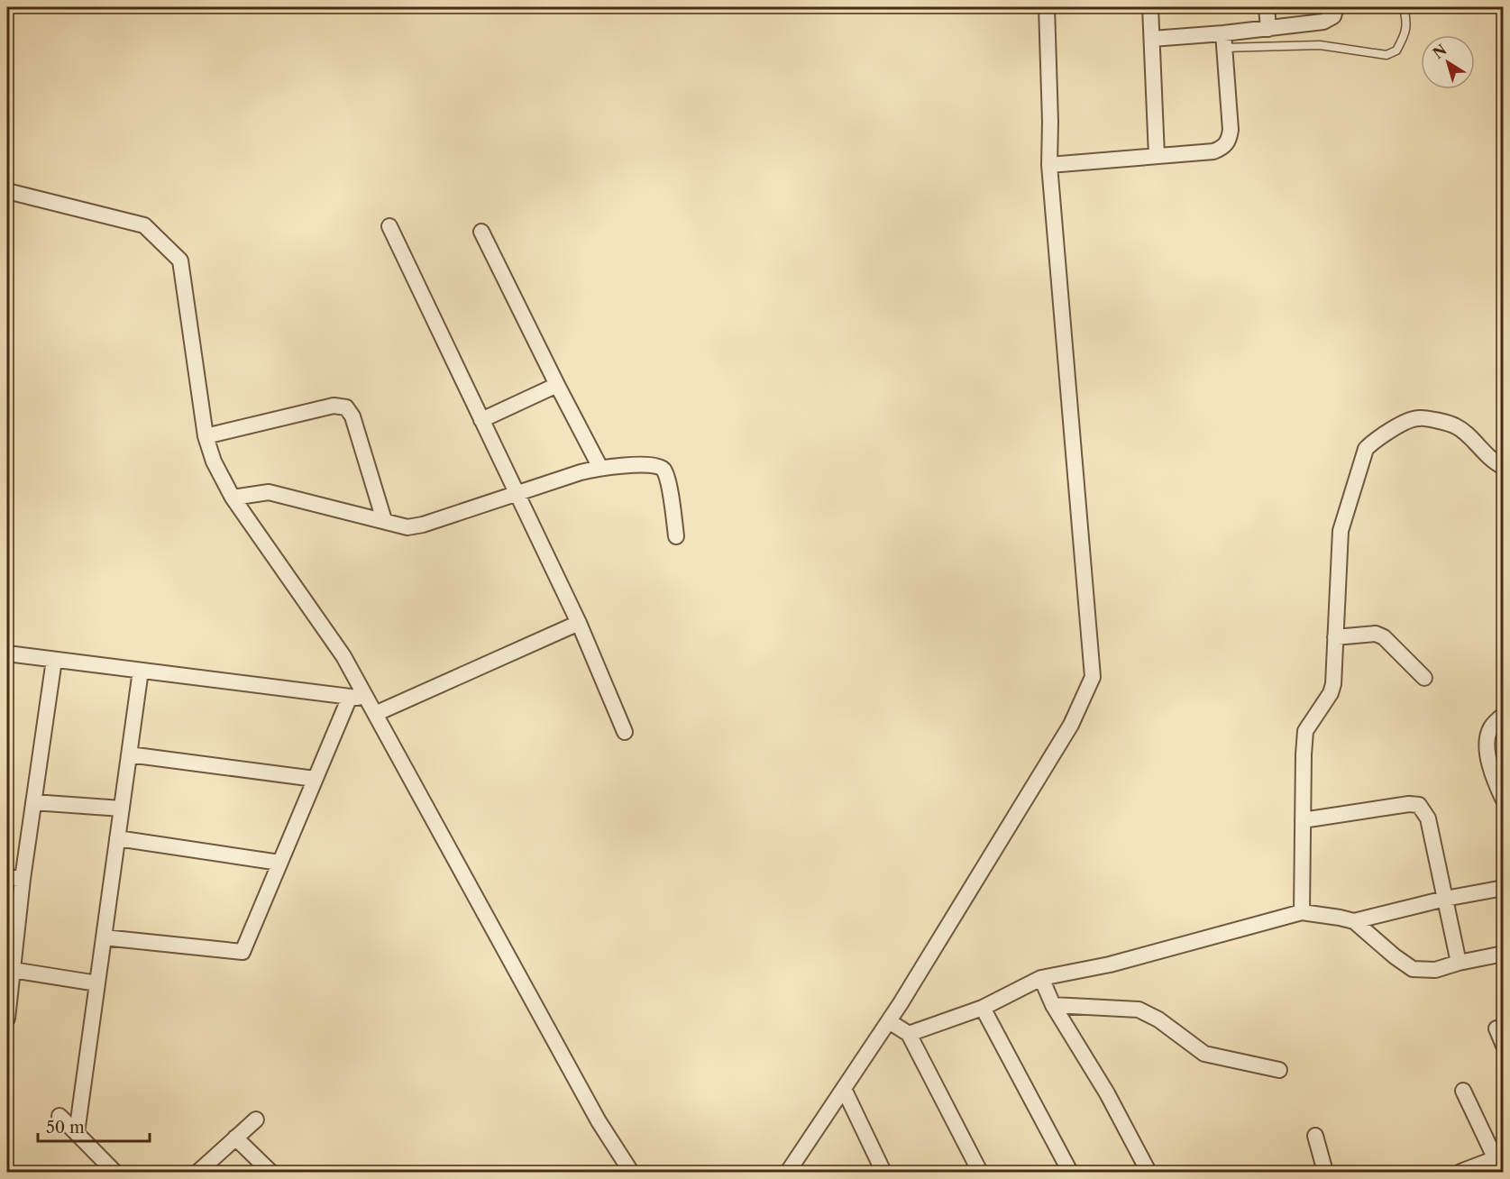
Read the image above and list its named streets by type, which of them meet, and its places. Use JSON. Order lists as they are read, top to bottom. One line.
{"scale_bar":"50 m","north":"top left"}
